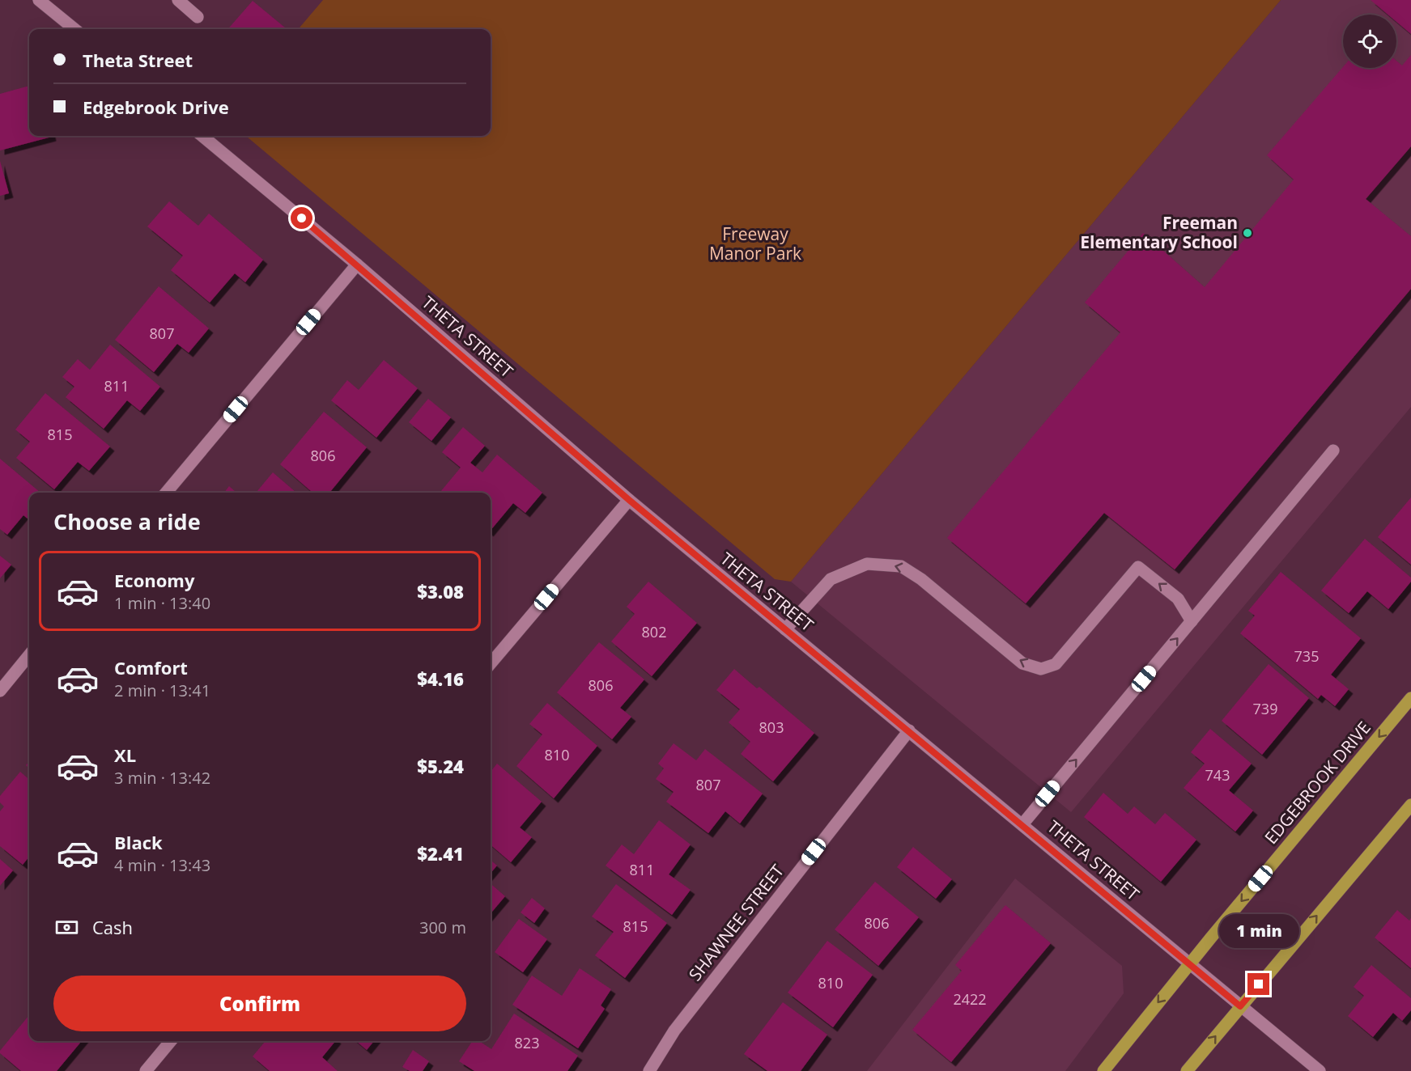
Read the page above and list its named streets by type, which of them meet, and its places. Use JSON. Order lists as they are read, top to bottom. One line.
{"streets":{"main road":["EDGEBROOK DRIVE"],"street":["THETA STREET","SHAWNEE STREET"]},"crossings":[["THETA STREET","EDGEBROOK DRIVE"],["THETA STREET","SHAWNEE STREET"]],"parks":["Freeway Manor Park"],"places":["Freeman Elementary School"],"house_numbers":["807","811","815","806","802","735","806","739","803","810","743","807","811","806","815","810","2422","823"],"page":{"banner":["Theta Street","Edgebrook Drive"],"heading":"Choose a ride","list":[{"name":"Economy","note":"1 min · 13:40","value":"$3.08"},{"name":"Comfort","note":"2 min · 13:41","value":"$4.16"},{"name":"XL","note":"3 min · 13:42","value":"$5.24"},{"name":"Black","note":"4 min · 13:43","value":"$2.41"}],"pay":["Cash","300 m"],"bubble":"1 min","buttons":"Confirm"}}
